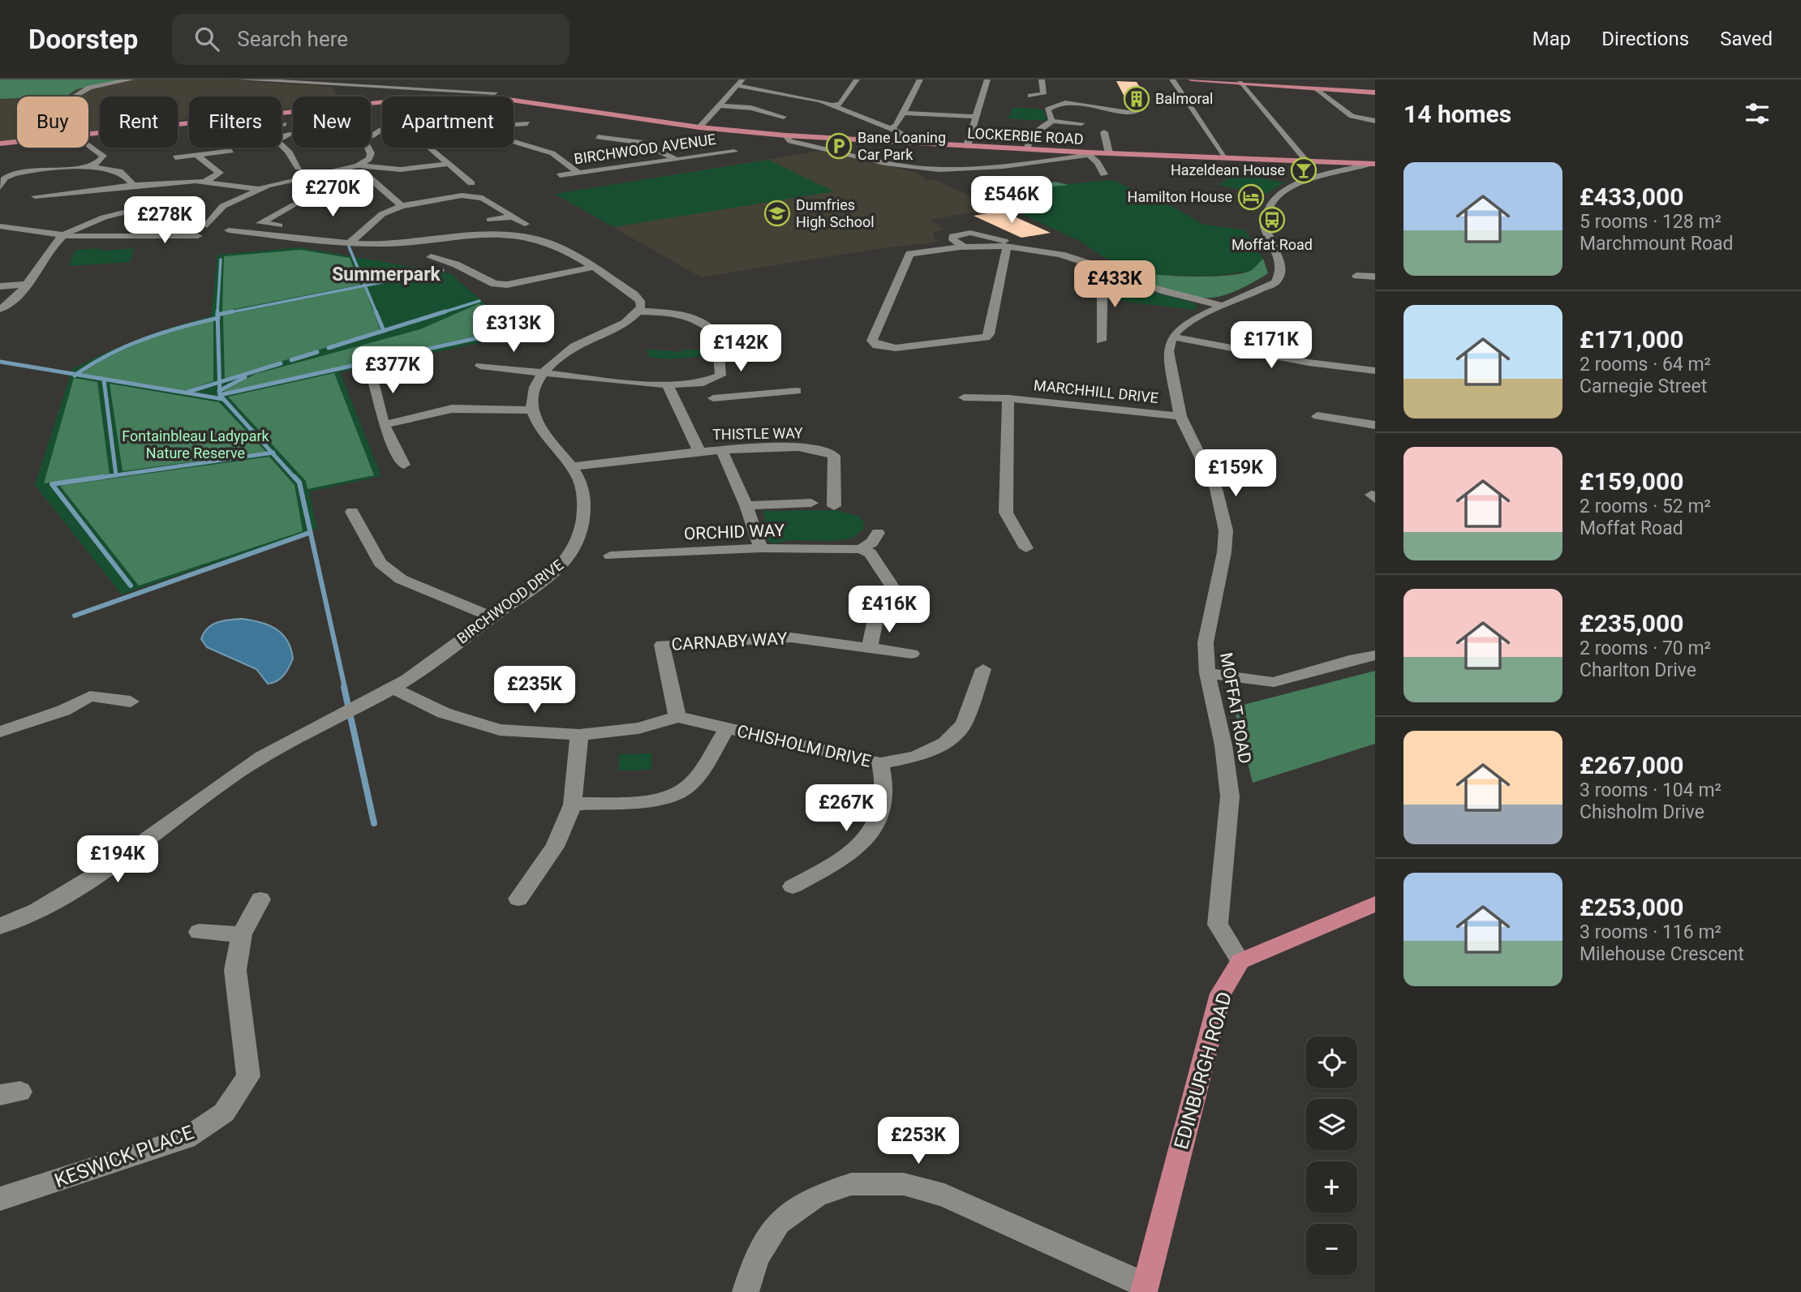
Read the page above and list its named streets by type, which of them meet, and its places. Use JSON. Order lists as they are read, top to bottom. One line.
{"streets":{"main road":["LOCKERBIE ROAD","EDINBURGH ROAD"],"street":["BIRCHWOOD AVENUE","MARCHHILL DRIVE","THISTLE WAY","ORCHID WAY","BIRCHWOOD DRIVE","CARNABY WAY","MOFFAT ROAD","CHISHOLM DRIVE","KESWICK PLACE"]},"crossings":[["MARCHHILL DRIVE","MOFFAT ROAD"],["THISTLE WAY","BIRCHWOOD DRIVE"],["CARNABY WAY","CHISHOLM DRIVE"],["MOFFAT ROAD","EDINBURGH ROAD"]],"districts":["Summerpark"],"parks":["Fontainbleau Ladypark Nature Reserve"],"places":{"building":["Balmoral"],"parking":["Bane Loaning Car Park"],"bar":["Hazeldean House"],"hotel":["Hamilton House"],"school or university":["Dumfries High School"],"bus stop":["Moffat Road"]},"page":{"header":"Doorstep","search":"Search here","nav":["Map","Directions","Saved"],"heading":"14 homes","chip":["Buy","Rent","Filters","New","Apartment"],"list":[{"name":"£433,000","note":"5 rooms · 128 m² · Marchmount Road"},{"name":"£171,000","note":"2 rooms · 64 m² · Carnegie Street"},{"name":"£159,000","note":"2 rooms · 52 m² · Moffat Road"},{"name":"£235,000","note":"2 rooms · 70 m² · Charlton Drive"},{"name":"£267,000","note":"3 rooms · 104 m² · Chisholm Drive"},{"name":"£253,000","note":"3 rooms · 116 m² · Milehouse Crescent"}],"price":["£270K","£546K","£278K","£433K","£313K","£171K","£142K","£377K","£159K","£416K","£235K","£267K","£194K","£253K"],"map_buttons":["+","−"]}}
